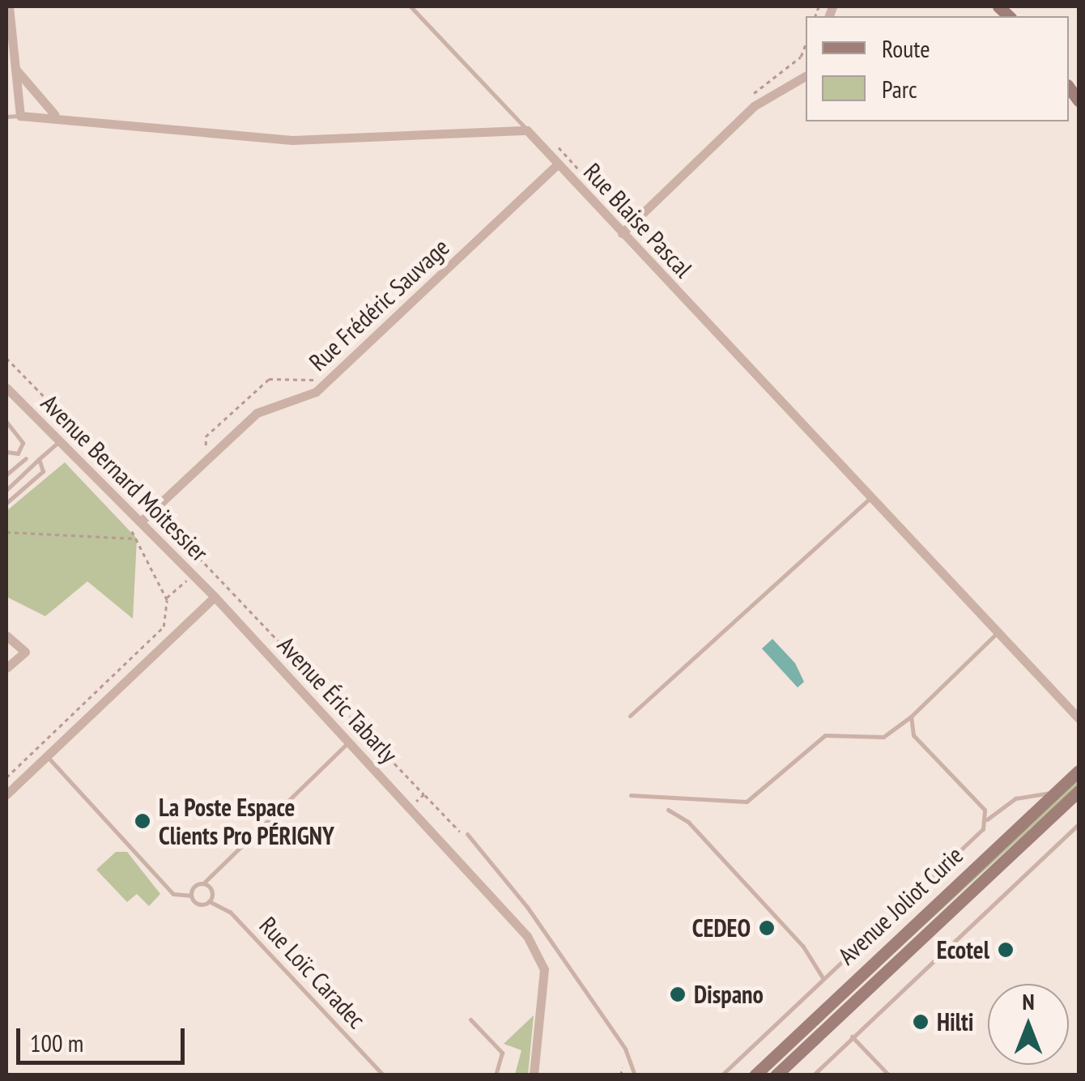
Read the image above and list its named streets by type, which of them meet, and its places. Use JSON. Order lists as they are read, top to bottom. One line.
{"streets":{"main road":["Avenue Joliot Curie"],"street":["Rue Blaise Pascal","Rue Frédéric Sauvage","Avenue Bernard Moitessier","Avenue Éric Tabarly"],"lane":["Rue Loïc Caradec"]},"crossings":[["Rue Blaise Pascal","Rue Frédéric Sauvage"],["Rue Frédéric Sauvage","Avenue Bernard Moitessier"],["Avenue Bernard Moitessier","Avenue Éric Tabarly"]],"places":["La Poste Espace Clients Pro PÉRIGNY","CEDEO","Ecotel","Dispano","Hilti"],"legend":["Route","Parc"],"scale_bar":"100 m","north":"top"}
